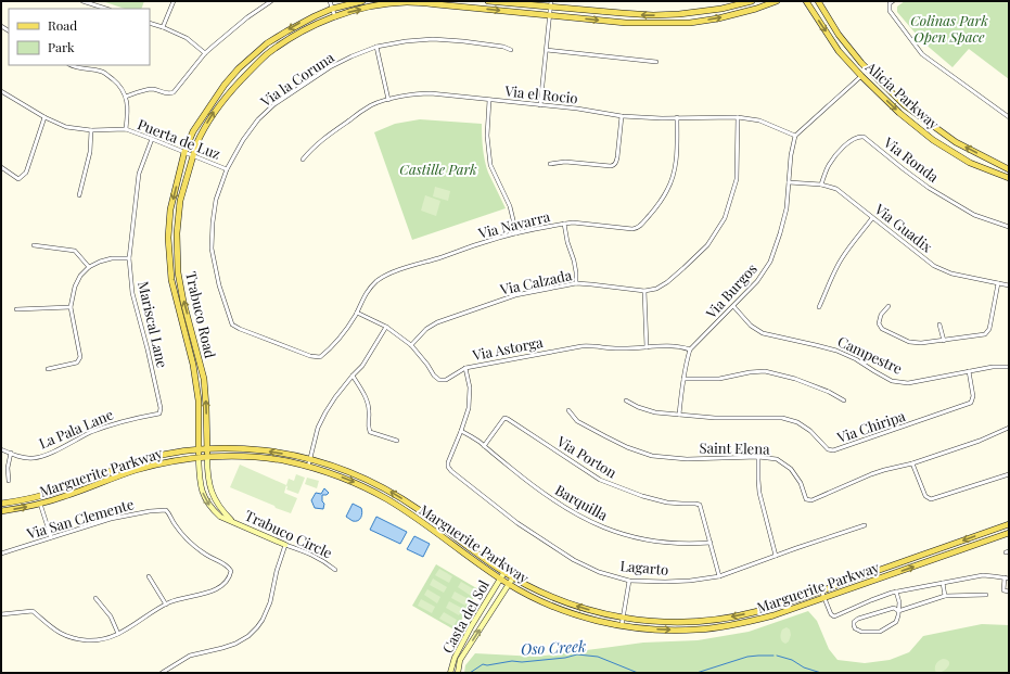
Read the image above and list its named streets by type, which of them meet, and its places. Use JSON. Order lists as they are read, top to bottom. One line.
{"streets":{"main road":["Alicia Parkway","Trabuco Road","Marguerite Parkway"],"street":["Via la Coruna","Via el Rocio","Puerta de Luz","Via Ronda","Via Navarra","Via Guadix","Via Calzada","Via Burgos","Mariscal Lane","Via Astorga","Campestre","Via Chiripa","La Pala Lane","Saint Elena","Via Porton","Barquilla","Via San Clemente","Trabuco Circle","Lagarto","Casta del Sol"]},"crossings":[["Via la Coruna","Puerta de Luz"],["Via la Coruna","Via Navarra"],["Via el Rocio","Via Navarra"],["Via el Rocio","Via Calzada"],["Via el Rocio","Via Burgos"],["Puerta de Luz","Trabuco Road"],["Puerta de Luz","Mariscal Lane"],["Via Ronda","Via Guadix"],["Via Navarra","Via Astorga"],["Via Guadix","Via Burgos"],["Via Calzada","Via Astorga"],["Via Burgos","Via Astorga"],["Via Burgos","Campestre"],["Trabuco Road","Marguerite Parkway"],["Trabuco Road","Trabuco Circle"],["Mariscal Lane","La Pala Lane"],["Campestre","Via Chiripa"],["Via Porton","Barquilla"],["Marguerite Parkway","Trabuco Circle"],["Marguerite Parkway","Casta del Sol"],["Barquilla","Lagarto"]],"water":["Oso Creek"],"parks":["Colinas Park Open Space","Castille Park"],"legend":["Road","Park"]}
